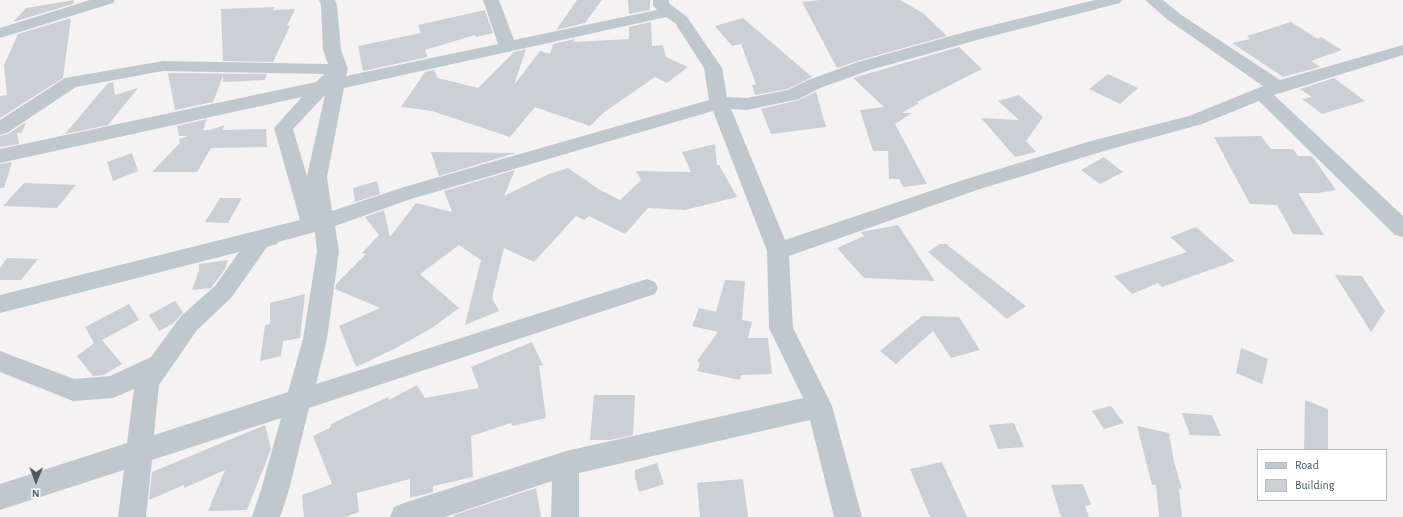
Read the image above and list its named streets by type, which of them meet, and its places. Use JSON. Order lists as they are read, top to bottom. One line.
{"legend":["Road","Building"],"north":"bottom"}
